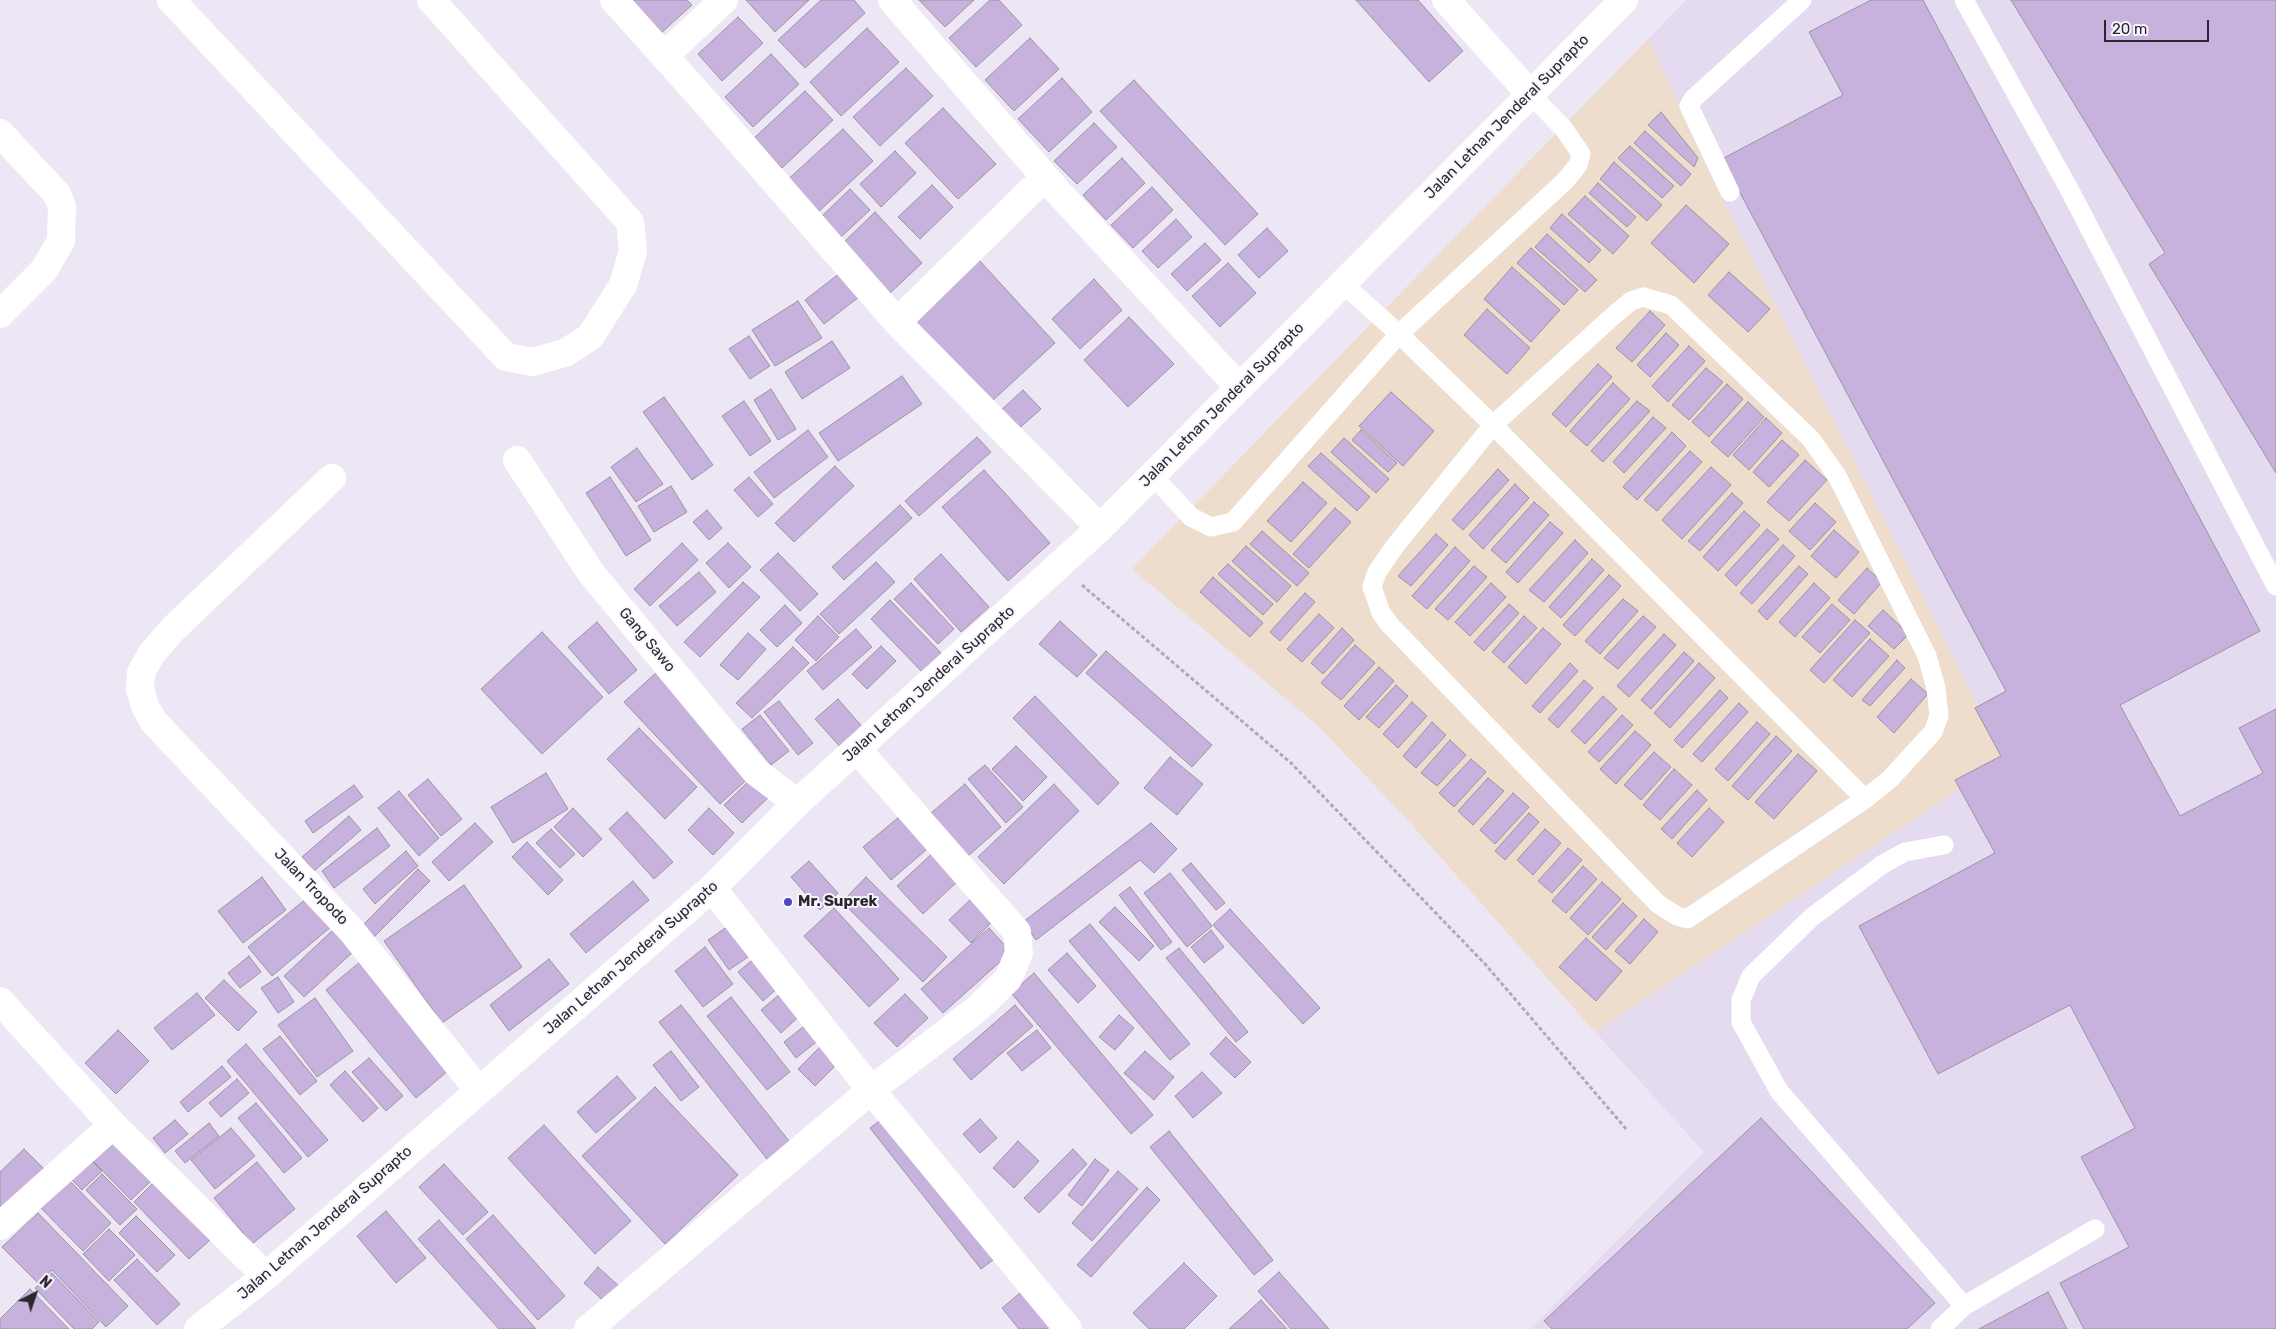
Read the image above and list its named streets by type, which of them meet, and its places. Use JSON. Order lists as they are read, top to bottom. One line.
{"streets":{"street":["Jalan Letnan Jenderal Suprapto","Gang Sawo","Jalan Tropodo"]},"crossings":[["Jalan Letnan Jenderal Suprapto","Gang Sawo"],["Jalan Letnan Jenderal Suprapto","Jalan Tropodo"]],"places":["Mr. Suprek"],"scale_bar":"20 m","north":"top right"}
